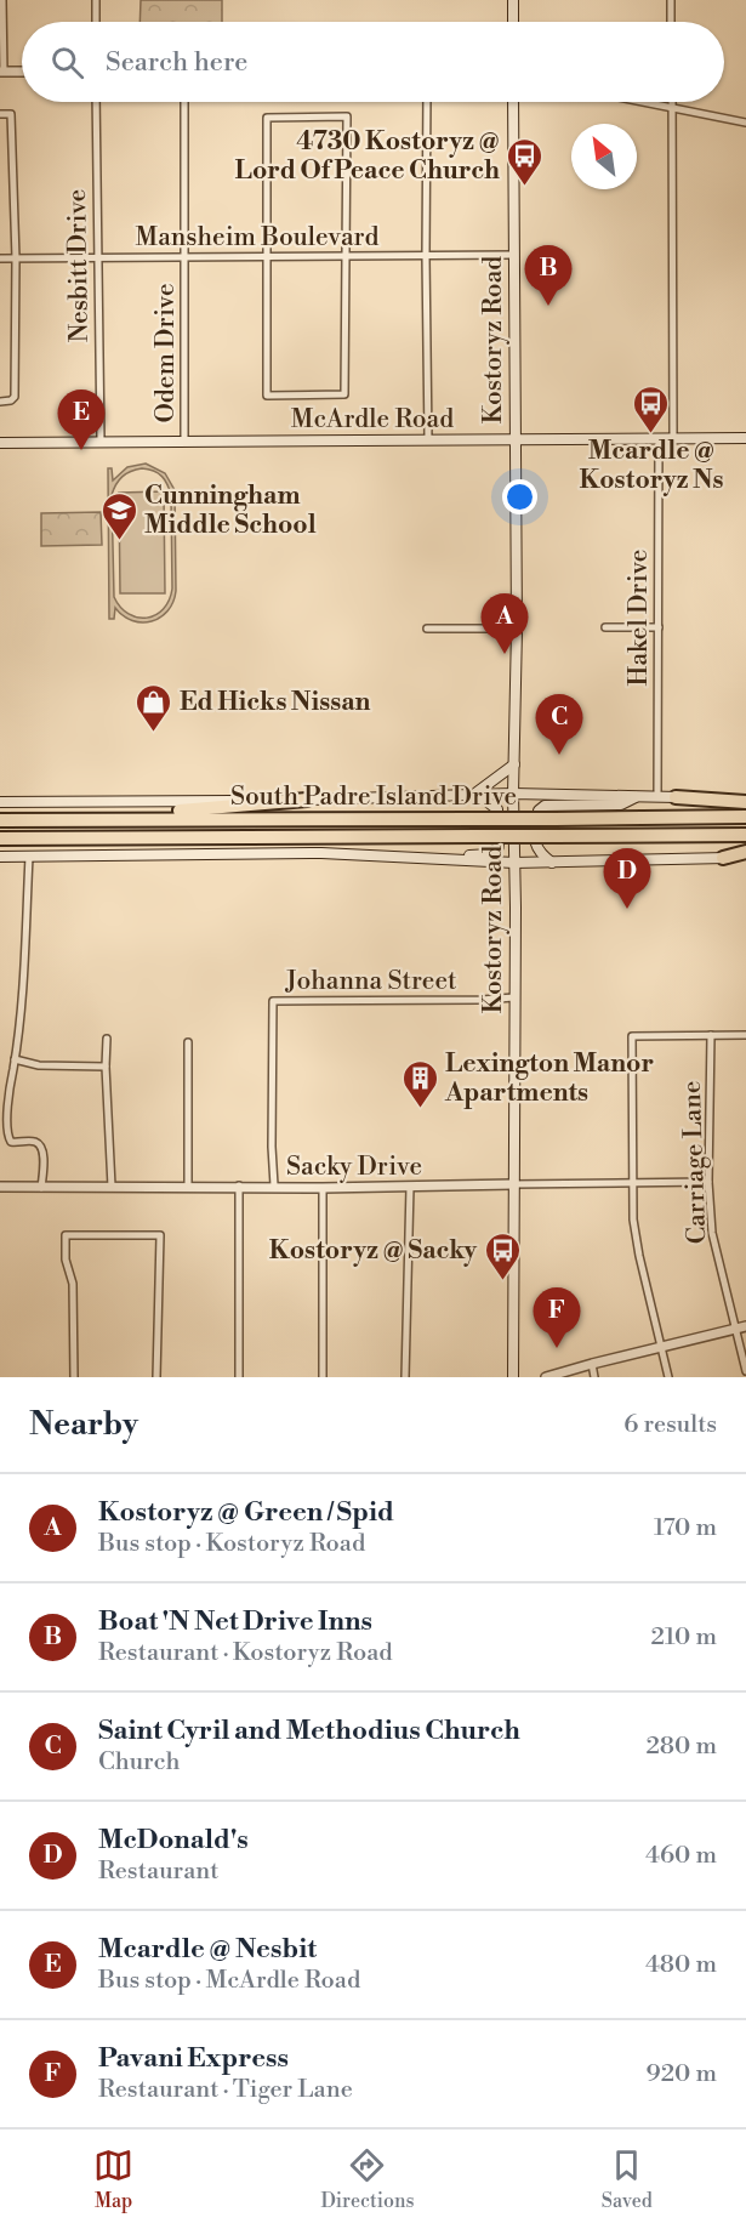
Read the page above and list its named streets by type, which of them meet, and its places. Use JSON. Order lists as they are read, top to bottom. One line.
{"streets":{"highway":["South Padre Island Drive"],"main road":["Kostoryz Road","McArdle Road"],"street":["Mansheim Boulevard","Nesbitt Drive","Odem Drive","Hakel Drive","Johanna Street","Carriage Lane","Sacky Drive"]},"crossings":[["Mansheim Boulevard","Nesbitt Drive"],["Mansheim Boulevard","Kostoryz Road"],["Mansheim Boulevard","Odem Drive"],["Nesbitt Drive","McArdle Road"],["Kostoryz Road","McArdle Road"],["Kostoryz Road","Johanna Street"],["Kostoryz Road","Sacky Drive"],["Odem Drive","McArdle Road"],["McArdle Road","Hakel Drive"],["Johanna Street","Sacky Drive"],["Carriage Lane","Sacky Drive"]],"places":{"bus stop":["4730 Kostoryz @ Lord Of Peace Church","Mcardle @ Kostoryz Ns","Kostoryz @ Sacky"],"school or university":["Cunningham Middle School"],"shop":["Ed Hicks Nissan"],"building":["Lexington Manor Apartments"]},"north":"top left","page":{"search":"Search here","pins":["B","E","A","C","D","F"],"heading":["Nearby","6 results"],"list":[{"mark":"A","name":"Kostoryz @ Green / Spid","note":"Bus stop · Kostoryz Road","value":"170 m"},{"mark":"B","name":"Boat 'N Net Drive Inns","note":"Restaurant · Kostoryz Road","value":"210 m"},{"mark":"C","name":"Saint Cyril and Methodius Church","note":"Church","value":"280 m"},{"mark":"D","name":"McDonald's","note":"Restaurant","value":"460 m"},{"mark":"E","name":"Mcardle @ Nesbit","note":"Bus stop · McArdle Road","value":"480 m"},{"mark":"F","name":"Pavani Express","note":"Restaurant · Tiger Lane","value":"920 m"}],"nav":["Map","Directions","Saved"]}}
